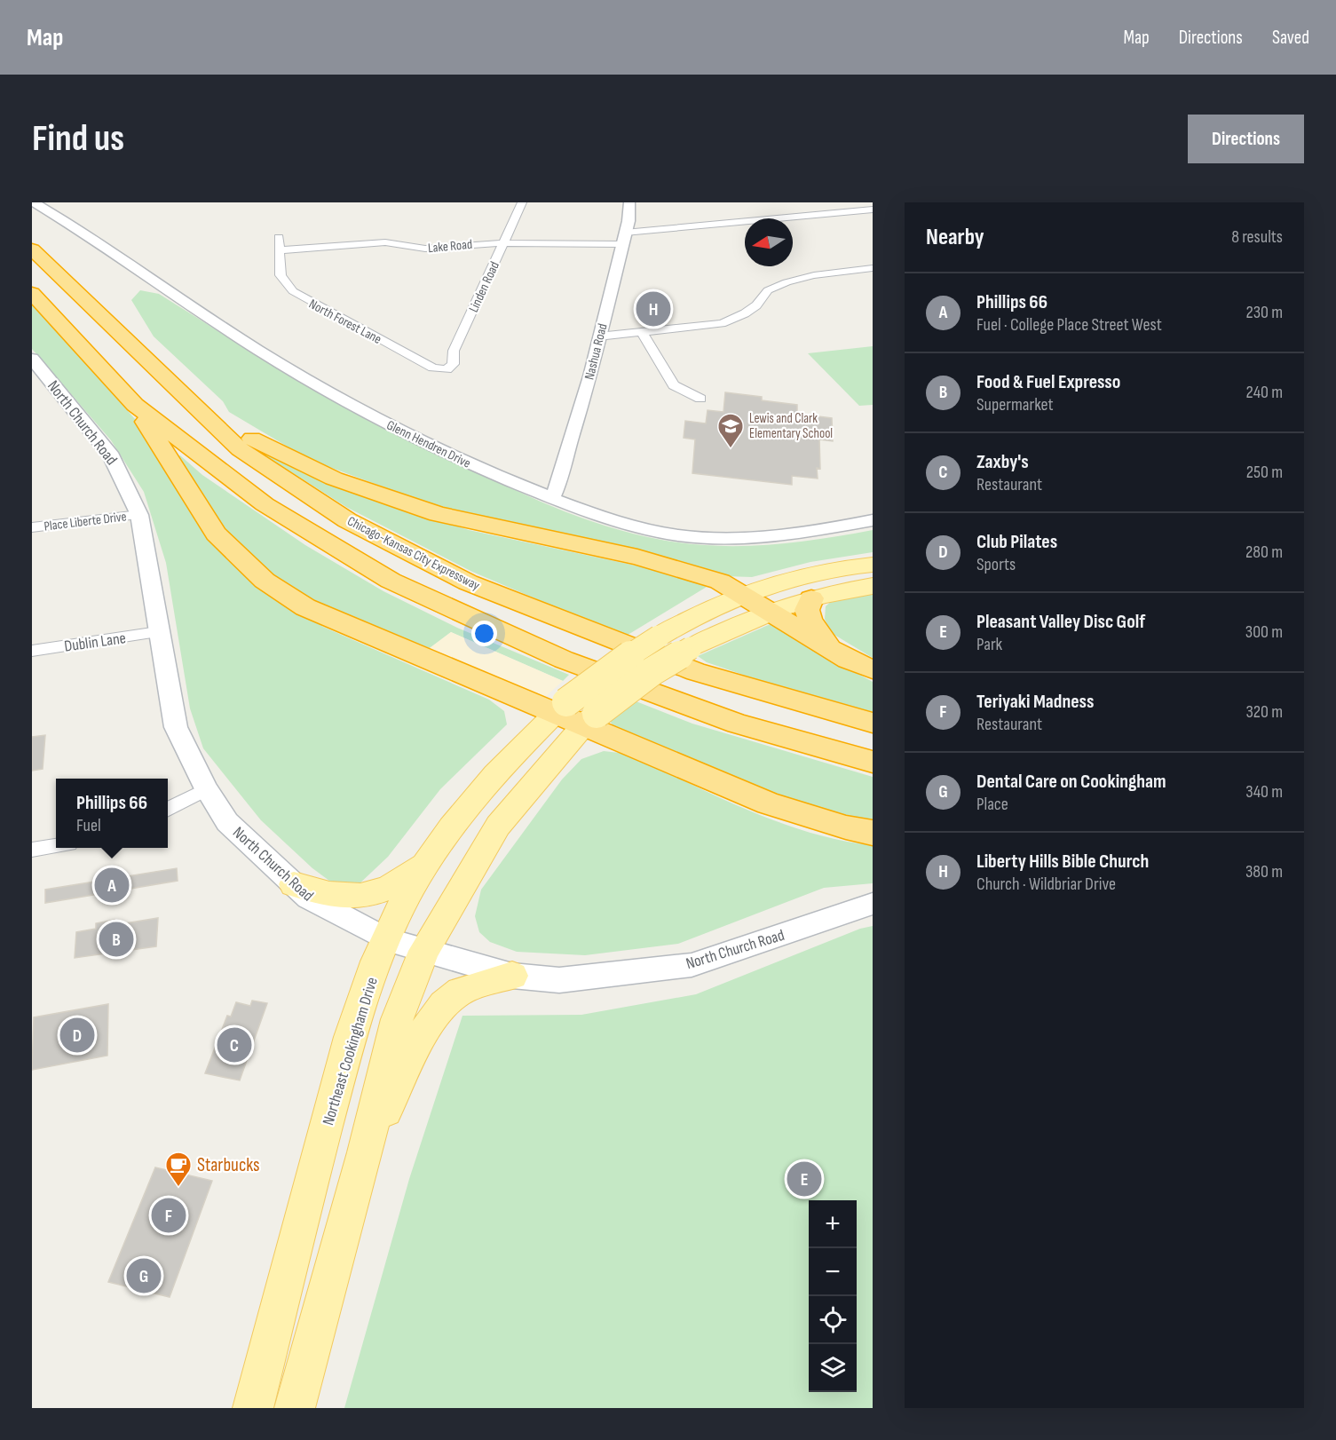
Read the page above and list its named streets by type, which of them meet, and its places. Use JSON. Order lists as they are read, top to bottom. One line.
{"streets":{"highway":["Chicago-Kansas City Expressway"],"main road":["North Church Road","Northeast Cookingham Drive"],"street":["Lake Road","Linden Road","North Forest Lane","Nashua Road","Glenn Hendren Drive","Place Liberte Drive","Dublin Lane"]},"crossings":[["Lake Road","Linden Road"],["Lake Road","North Forest Lane"],["Lake Road","Nashua Road"],["Linden Road","North Forest Lane"],["Nashua Road","Glenn Hendren Drive"],["North Church Road","Place Liberte Drive"],["North Church Road","Dublin Lane"],["North Church Road","Northeast Cookingham Drive"]],"places":{"school or university":["Lewis and Clark Elementary School"],"cafe":["Starbucks"]},"north":"left","page":{"header":"Map","nav":["Map","Directions","Saved"],"buttons":"Directions","title":"Find us","heading":["Nearby","8 results"],"list":[{"mark":"A","name":"Phillips 66","note":"Fuel · College Place Street West","value":"230 m"},{"mark":"B","name":"Food & Fuel Expresso","note":"Supermarket","value":"240 m"},{"mark":"C","name":"Zaxby's","note":"Restaurant","value":"250 m"},{"mark":"D","name":"Club Pilates","note":"Sports","value":"280 m"},{"mark":"E","name":"Pleasant Valley Disc Golf","note":"Park","value":"300 m"},{"mark":"F","name":"Teriyaki Madness","note":"Restaurant","value":"320 m"},{"mark":"G","name":"Dental Care on Cookingham","note":"Place","value":"340 m"},{"mark":"H","name":"Liberty Hills Bible Church","note":"Church · Wildbriar Drive","value":"380 m"}],"pins":["H","A","B","D","C","E","F","G"],"popup":["Phillips 66","Fuel"],"map_buttons":["+","−"]}}
